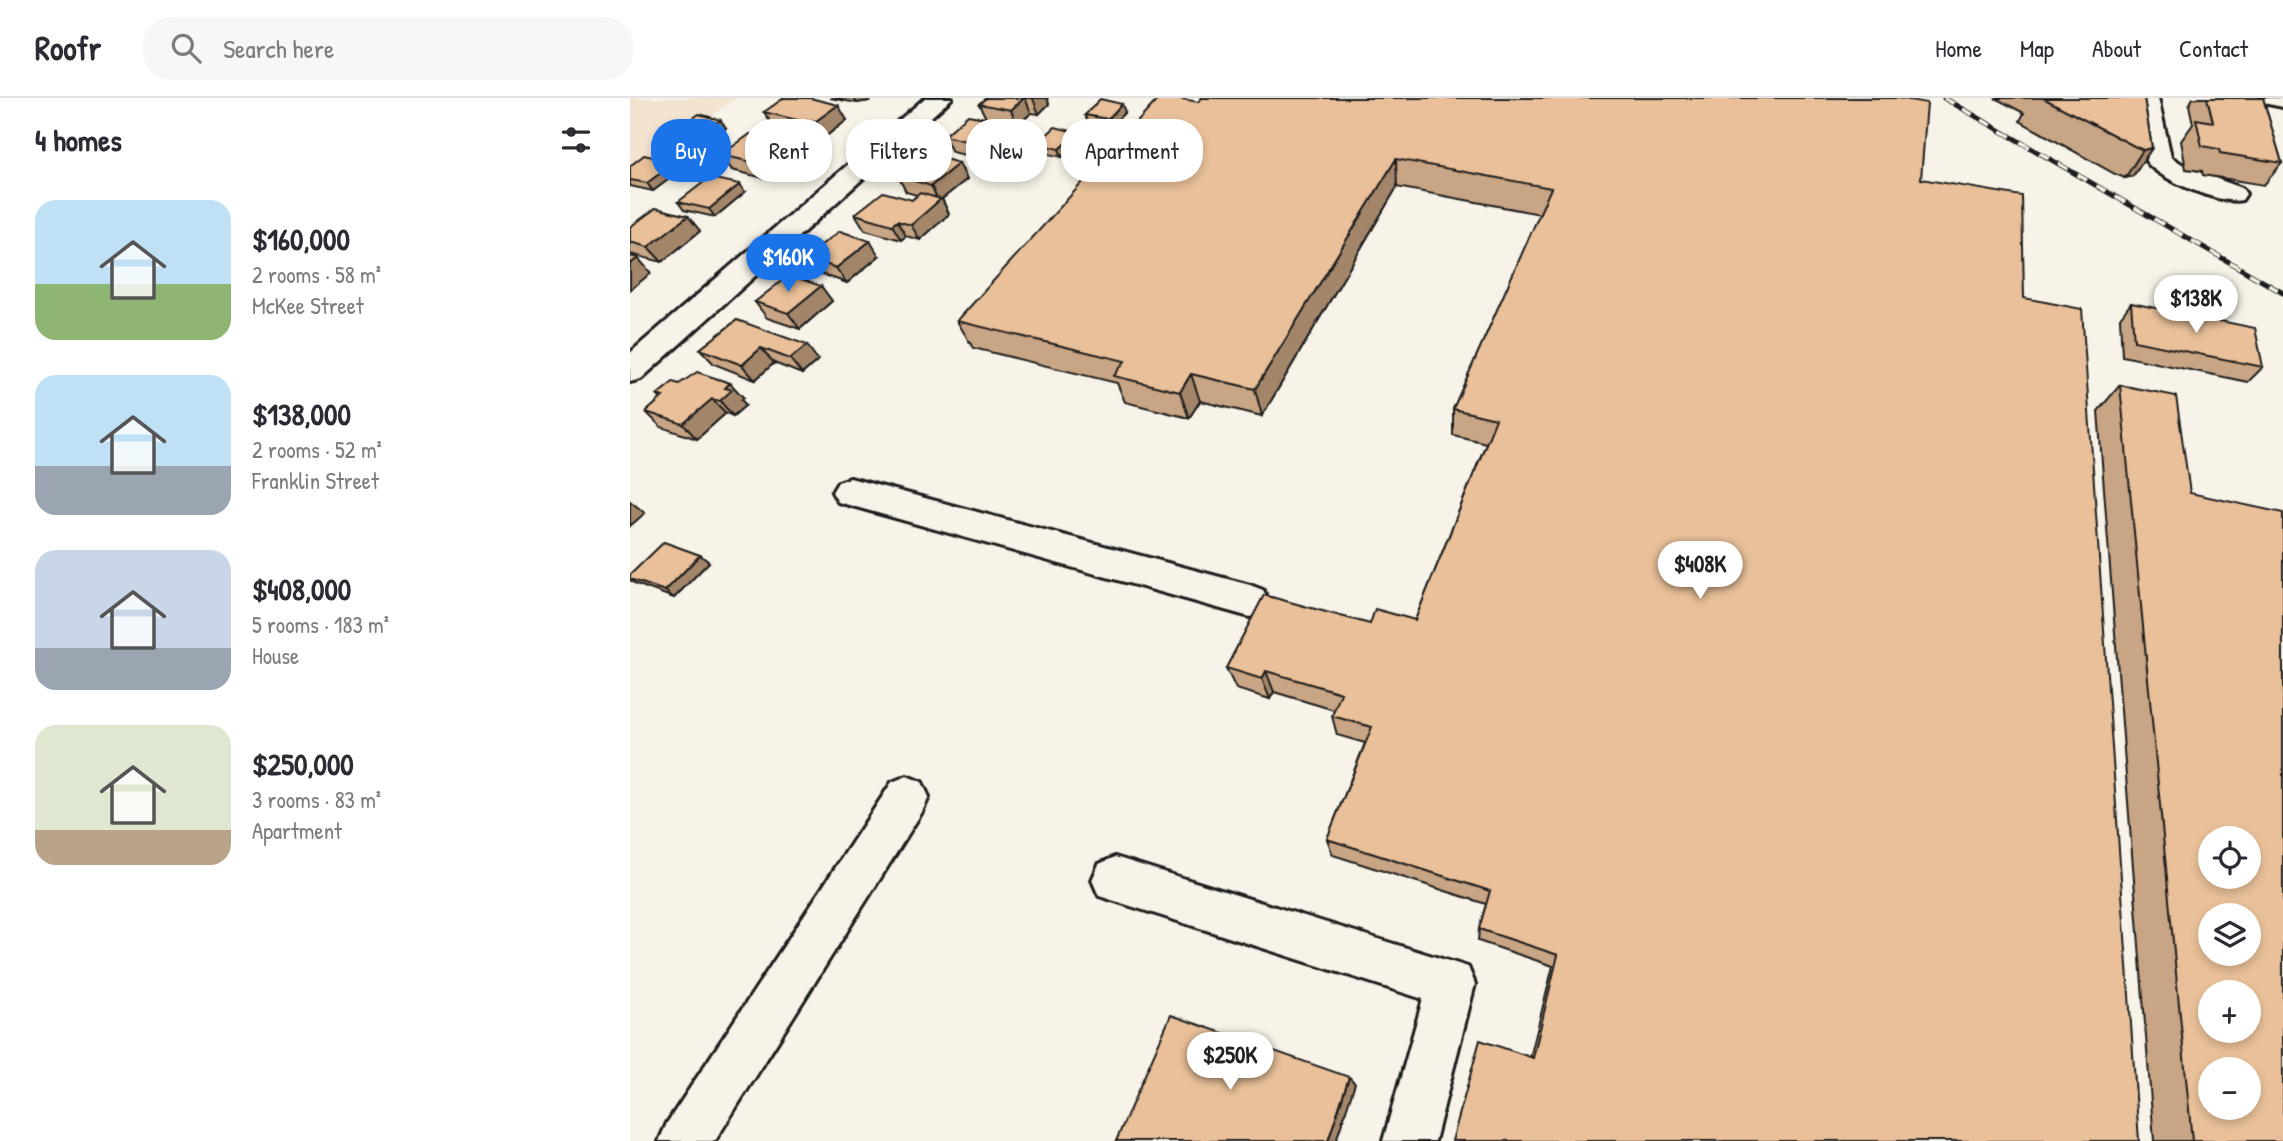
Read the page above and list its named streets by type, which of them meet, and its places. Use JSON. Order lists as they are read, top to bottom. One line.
{"page":{"header":"Roofr","search":"Search here","nav":["Home","Map","About","Contact"],"heading":"4 homes","chip":["Buy","Rent","Filters","New","Apartment"],"list":[{"name":"$160,000","note":"2 rooms · 58 m² · McKee Street"},{"name":"$138,000","note":"2 rooms · 52 m² · Franklin Street"},{"name":"$408,000","note":"5 rooms · 183 m² · House"},{"name":"$250,000","note":"3 rooms · 83 m² · Apartment"}],"price":["$160K","$138K","$408K","$250K"],"map_buttons":["+","−"]}}
